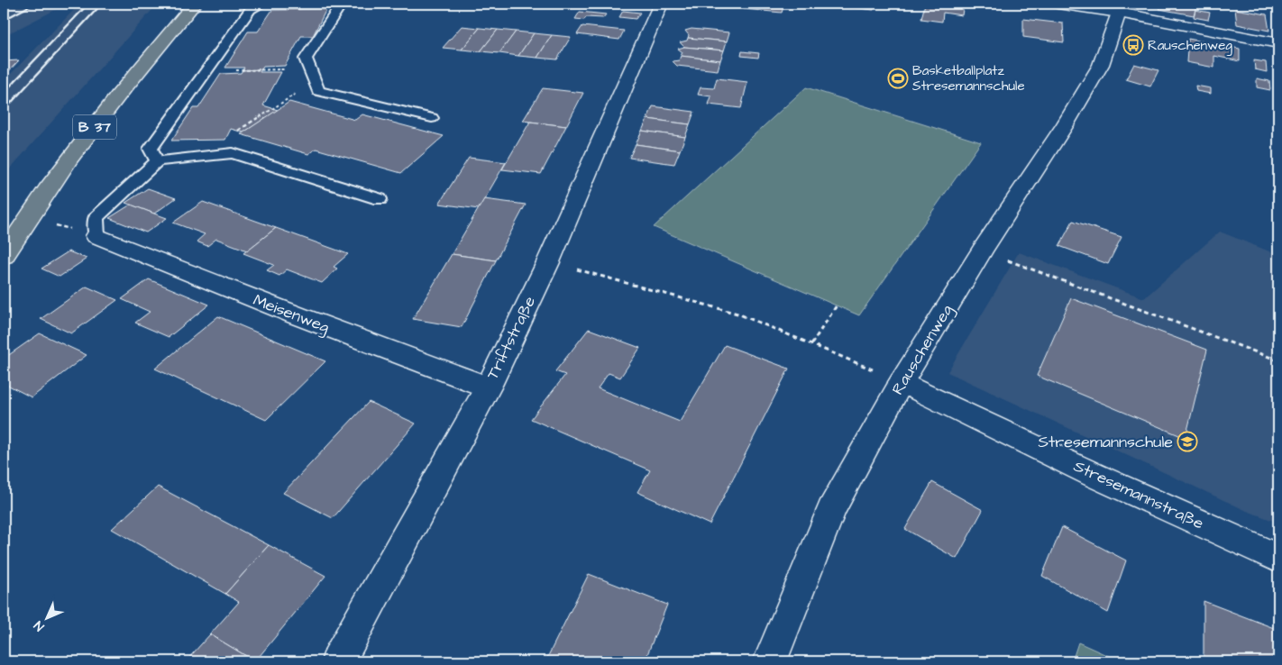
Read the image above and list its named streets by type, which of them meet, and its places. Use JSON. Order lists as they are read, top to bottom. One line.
{"streets":{"main road":["B 37"],"street":["Meisenweg","Triftstraße","Rauschenweg","Stresemannstraße"]},"crossings":[["Meisenweg","Triftstraße"],["Rauschenweg","Stresemannstraße"]],"places":{"bus stop":["Rauschenweg"],"sports":["Basketballplatz Stresemannschule"],"school or university":["Stresemannschule"]},"north":"bottom left"}
